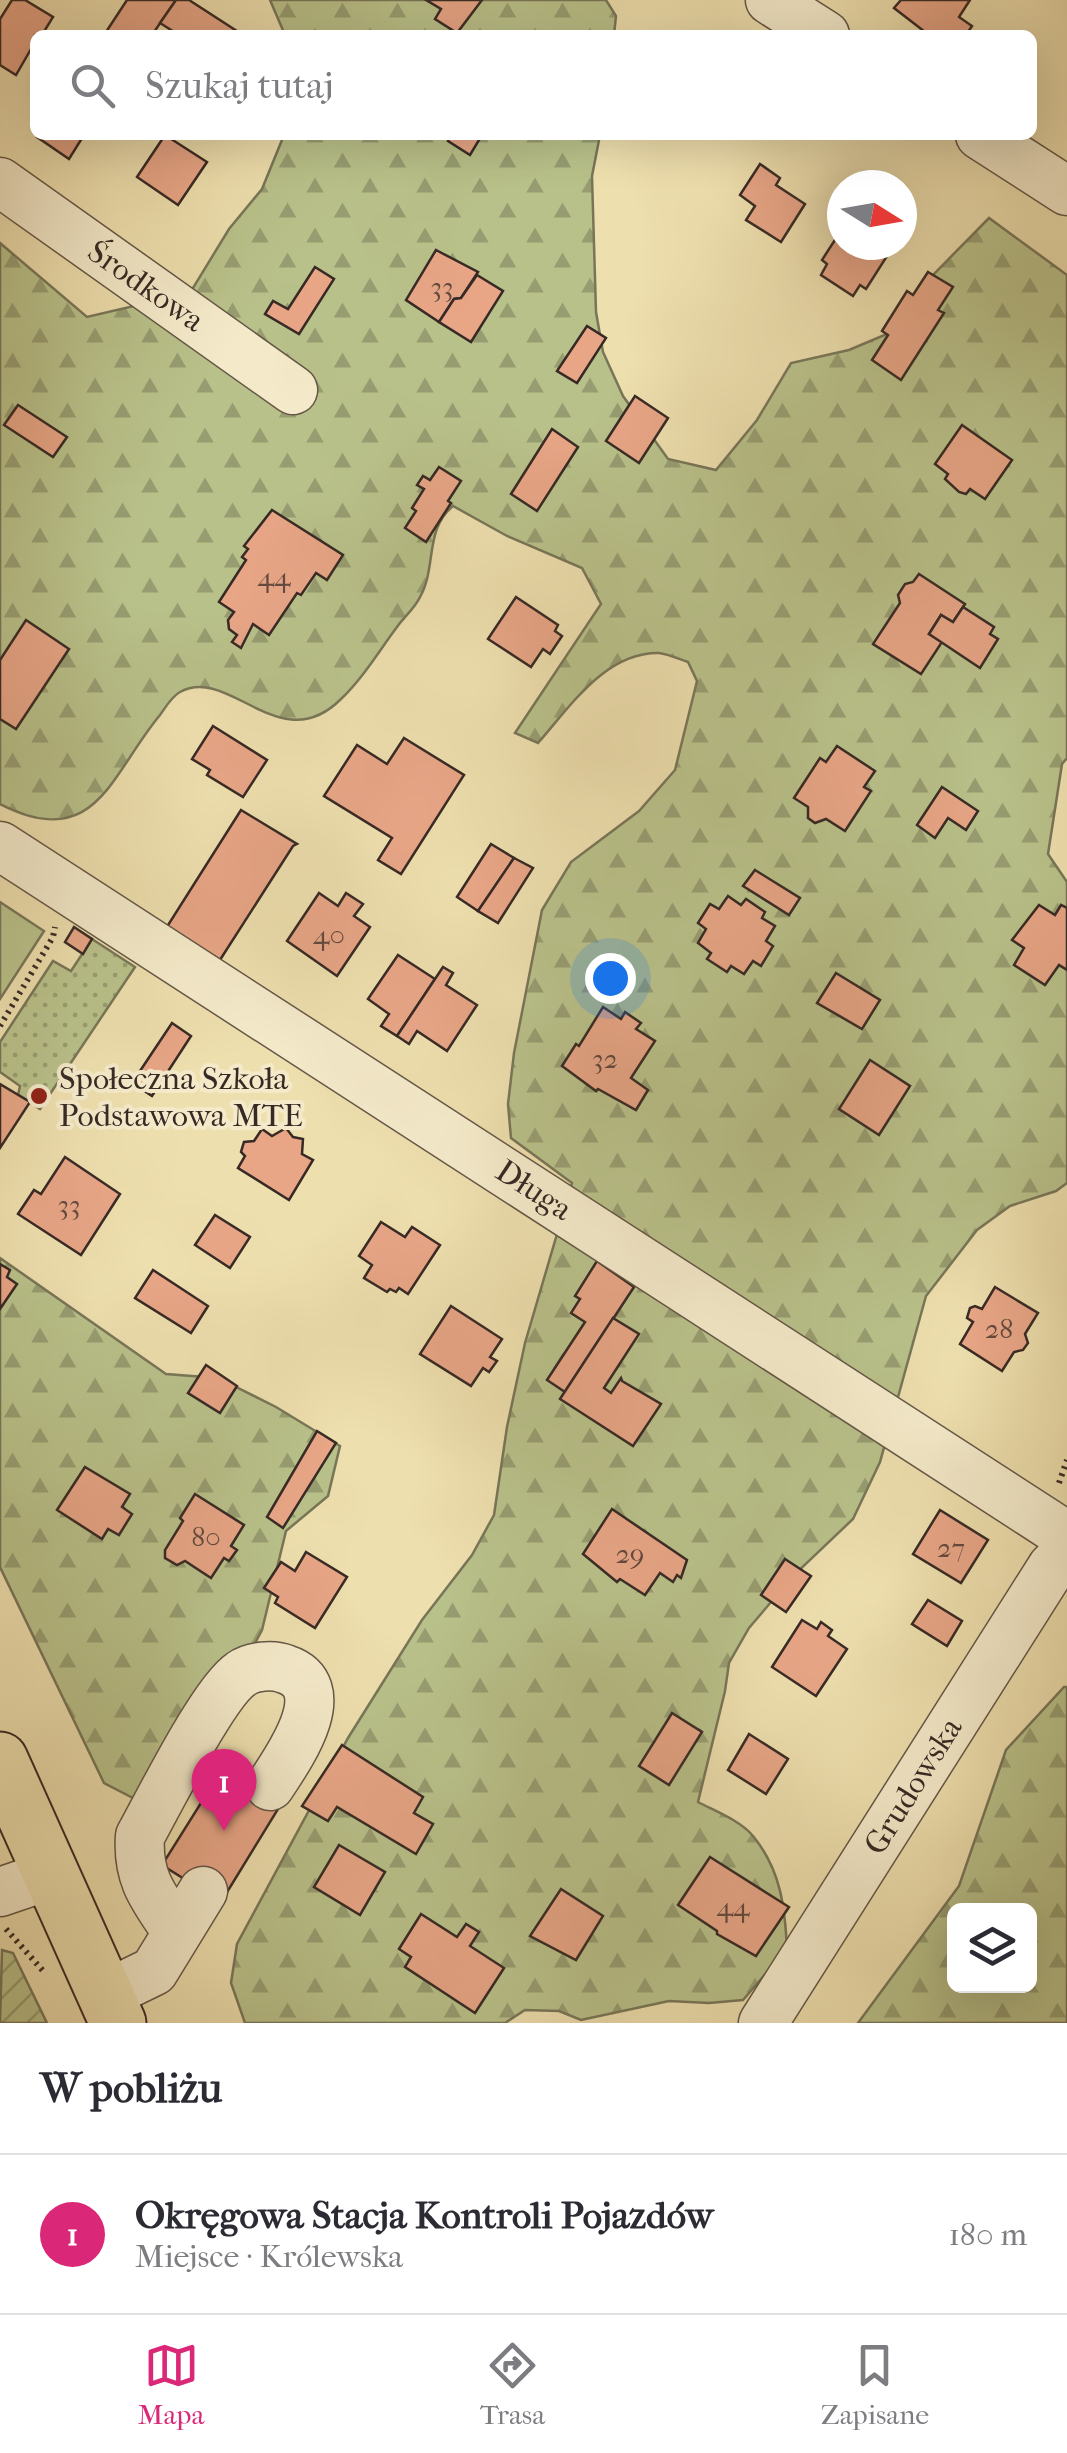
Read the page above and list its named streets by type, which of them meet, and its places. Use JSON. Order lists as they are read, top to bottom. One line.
{"streets":{"street":["Środkowa","Długa","Grudowska"]},"places":["Społeczna Szkoła Podstawowa MTE"],"house_numbers":["33","44","40","32","33","28","80","27","29","44"],"north":"right","page":{"search":"Szukaj tutaj","pins":"1","heading":"W pobliżu","list":[{"mark":"1","name":"Okręgowa Stacja Kontroli Pojazdów","note":"Miejsce · Królewska","value":"180 m"}],"nav":["Mapa","Trasa","Zapisane"]}}
